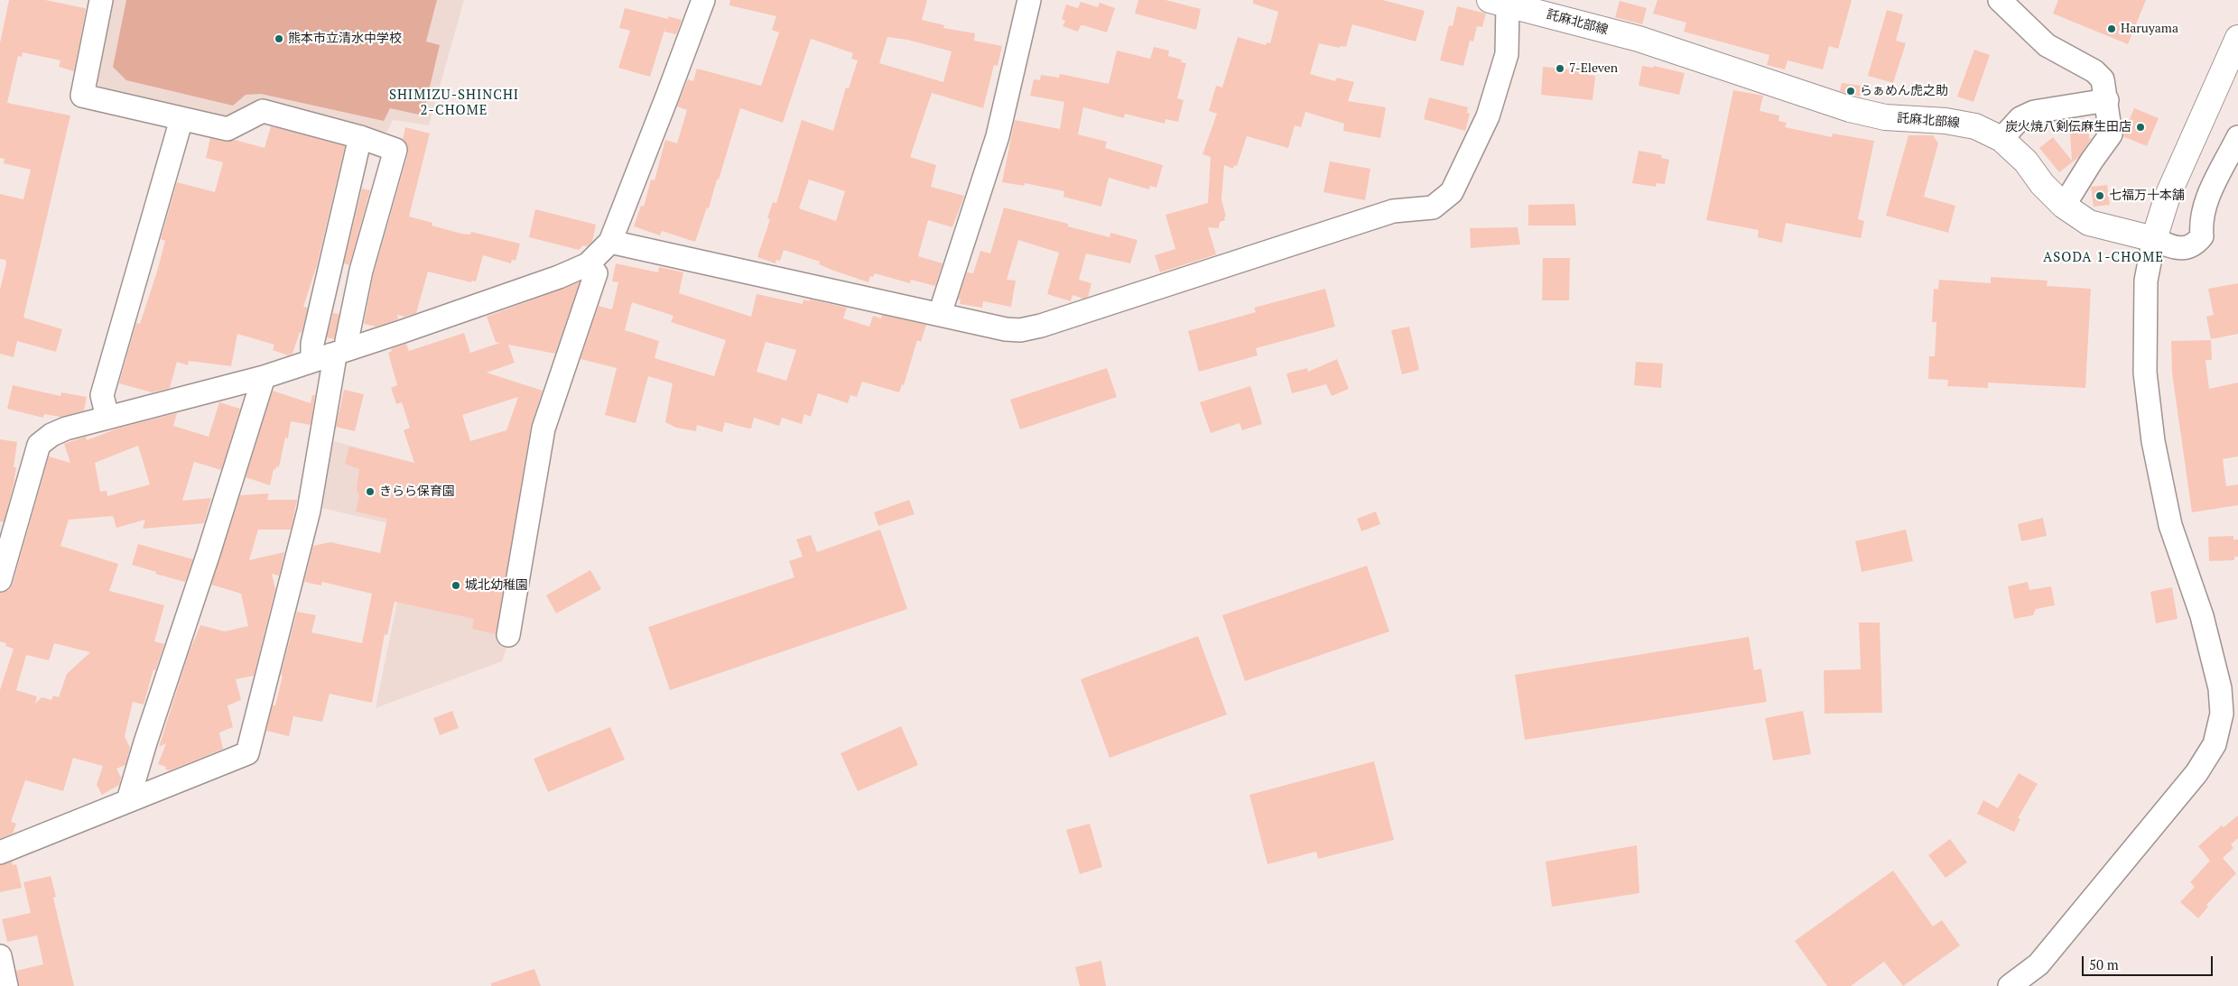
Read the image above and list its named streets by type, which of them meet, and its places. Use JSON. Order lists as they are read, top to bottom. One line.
{"streets":{"main road":["託麻北部線"]},"districts":["SHIMIZU-SHINCHI 2-CHOME","ASODA 1-CHOME"],"places":["Haruyama","熊本市立清水中学校","7-Eleven","らぁめん虎之助","炭火焼八剣伝麻生田店","七福万十本舗","きらら保育園","城北幼稚園"],"scale_bar":"50 m"}
